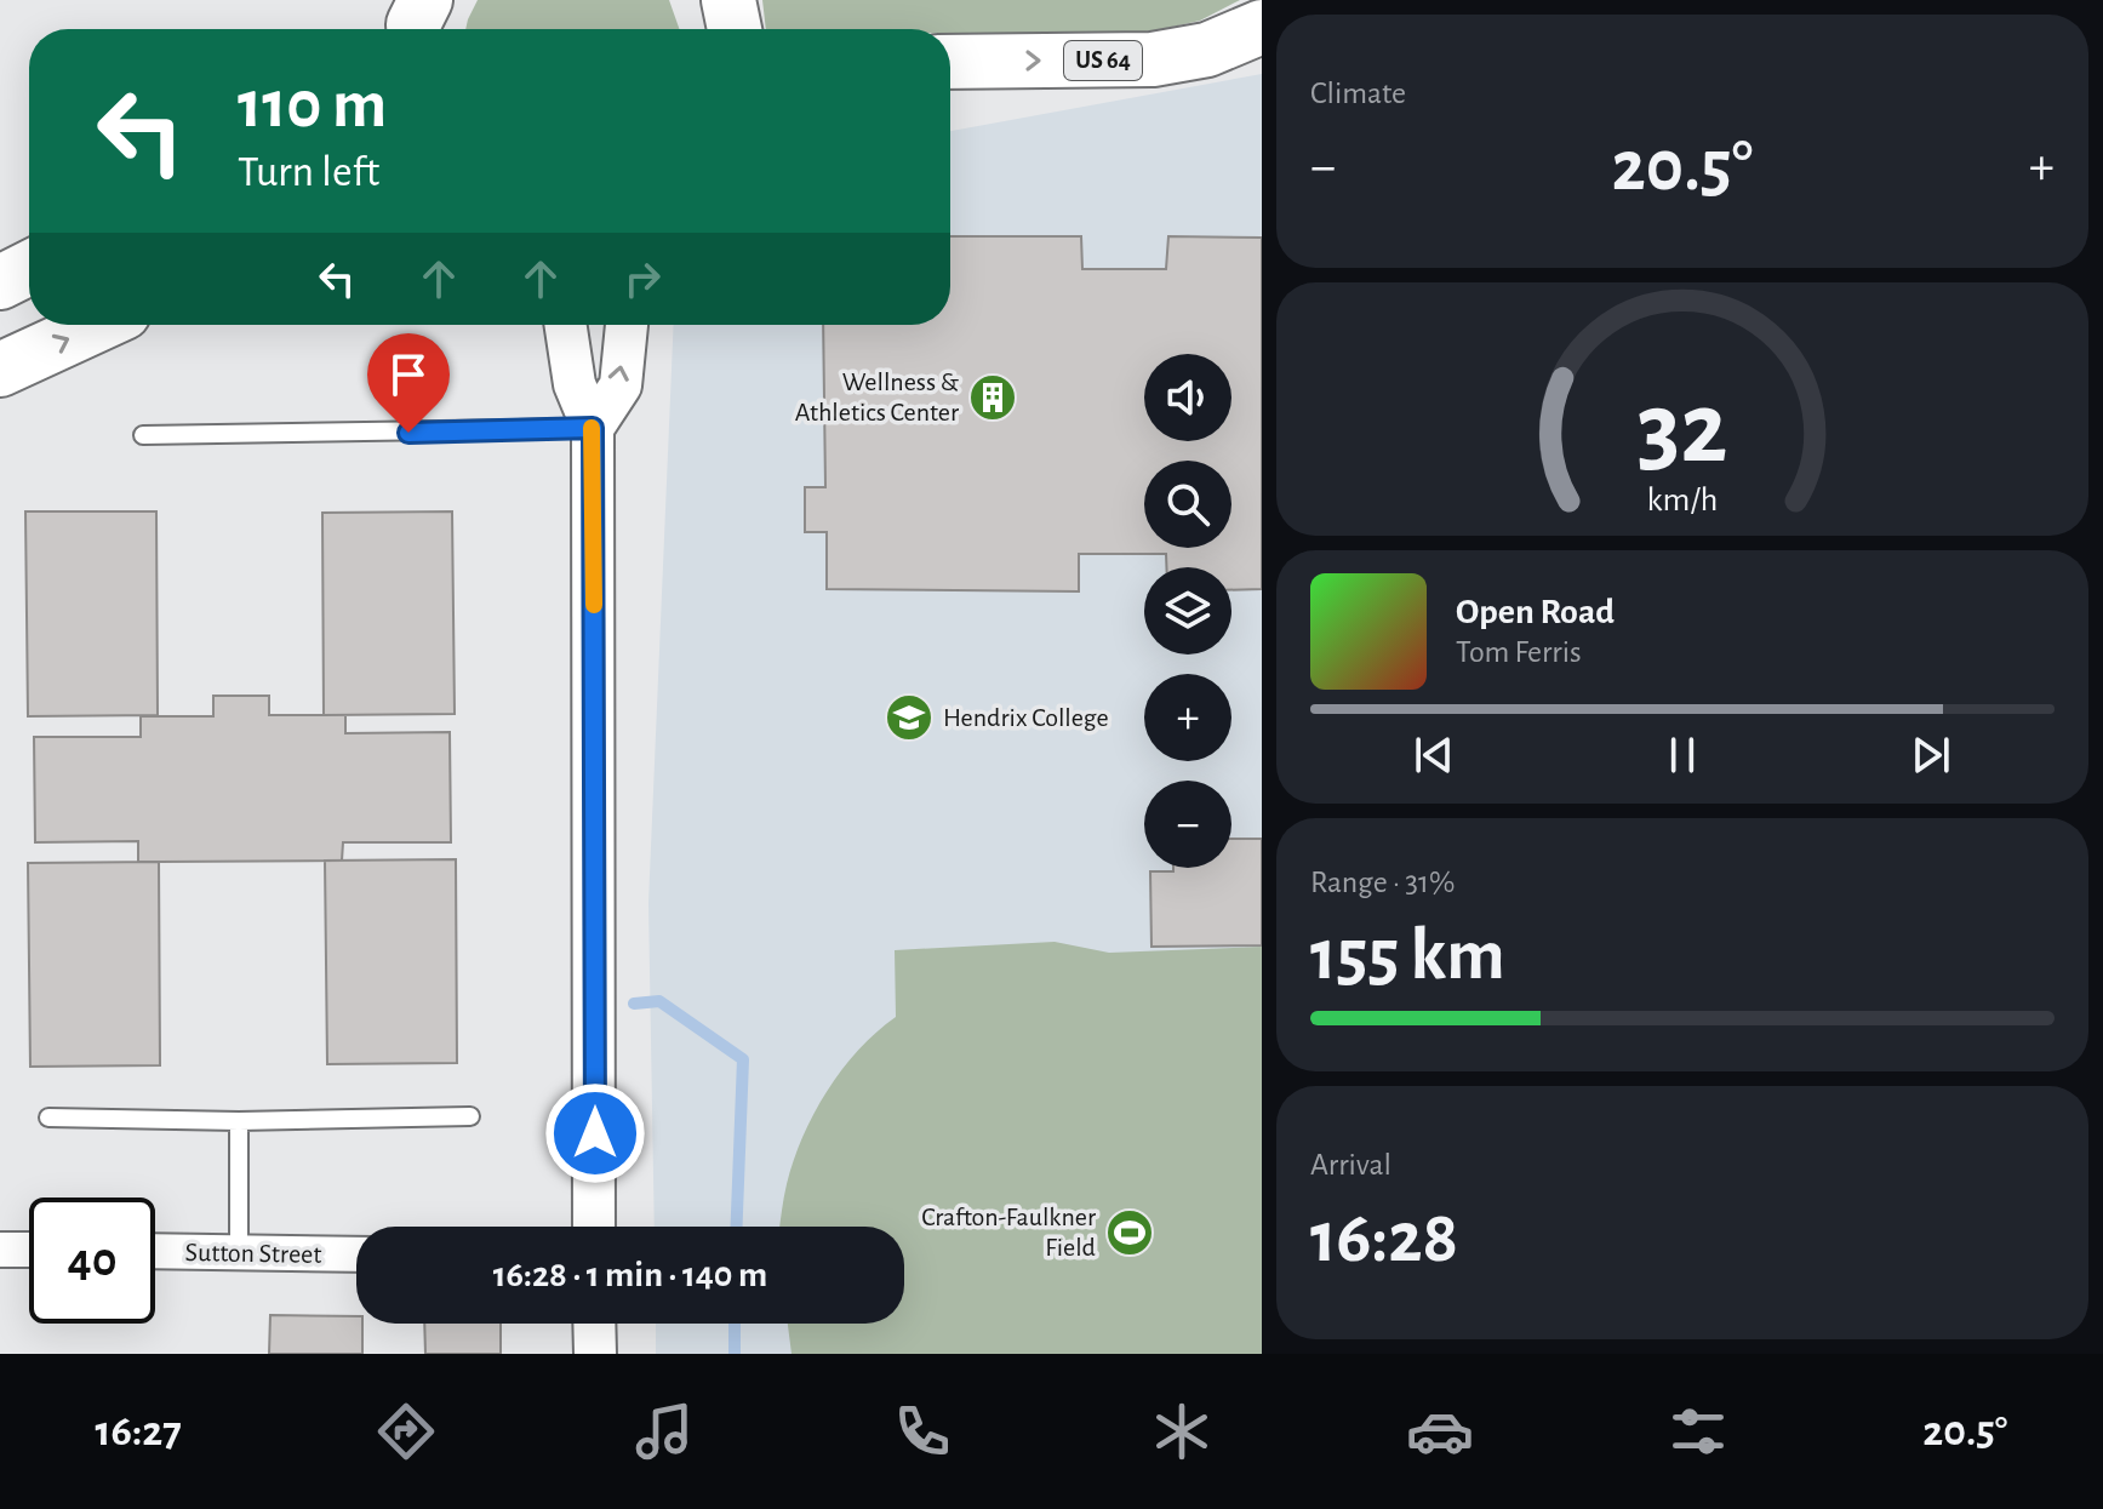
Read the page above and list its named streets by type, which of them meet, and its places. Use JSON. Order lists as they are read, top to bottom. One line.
{"streets":{"main road":["US 64"],"street":["Sutton Street"]},"places":{"building":["Wellness & Athletics Center"],"school or university":["Hendrix College"],"sports":["Crafton-Faulkner Field"]},"page":{"tile":["Climate",["Range · 31%","155 km"],["Arrival","16:28"]],"turn":["110 m","Turn left"],"heat":["−","20.5°","+"],"map_buttons":["+","−"],"song":["Open Road","Tom Ferris"],"limit":"40","trip":"16:28 · 1 min · 140 m","tabs":["16:27","20.5°"],"gauge":["32","km/h"]}}
